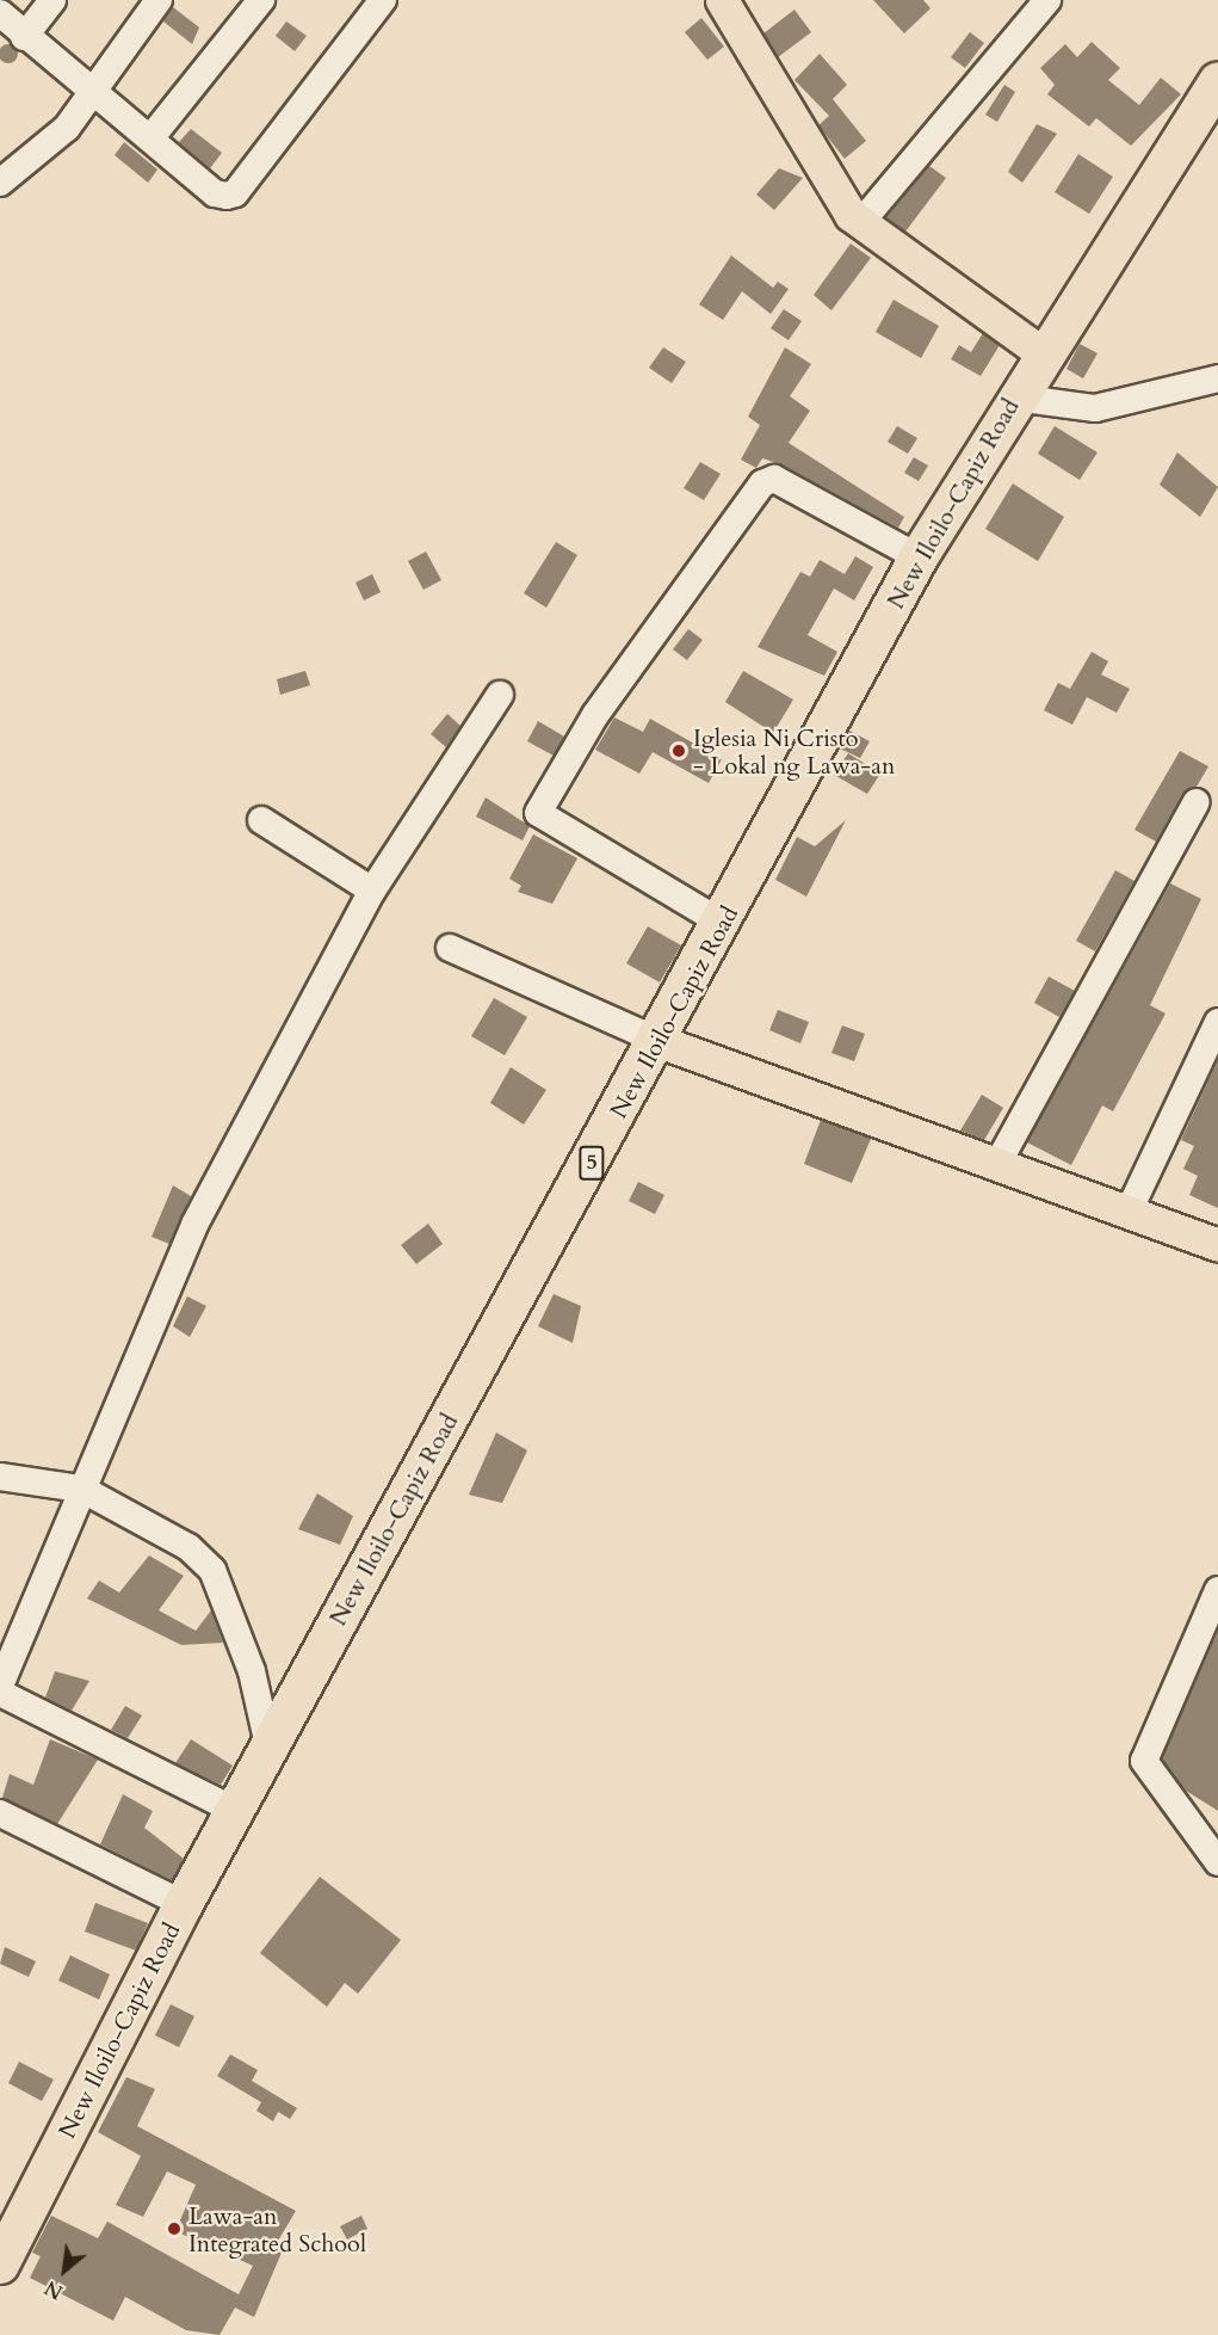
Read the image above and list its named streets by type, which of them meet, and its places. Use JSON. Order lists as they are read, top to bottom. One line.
{"streets":{"highway":["New Iloilo-Capiz Road","5"]},"places":["Iglesia Ni Cristo - Lokal ng Lawa-an","Lawa-an Integrated School"],"north":"bottom left"}
